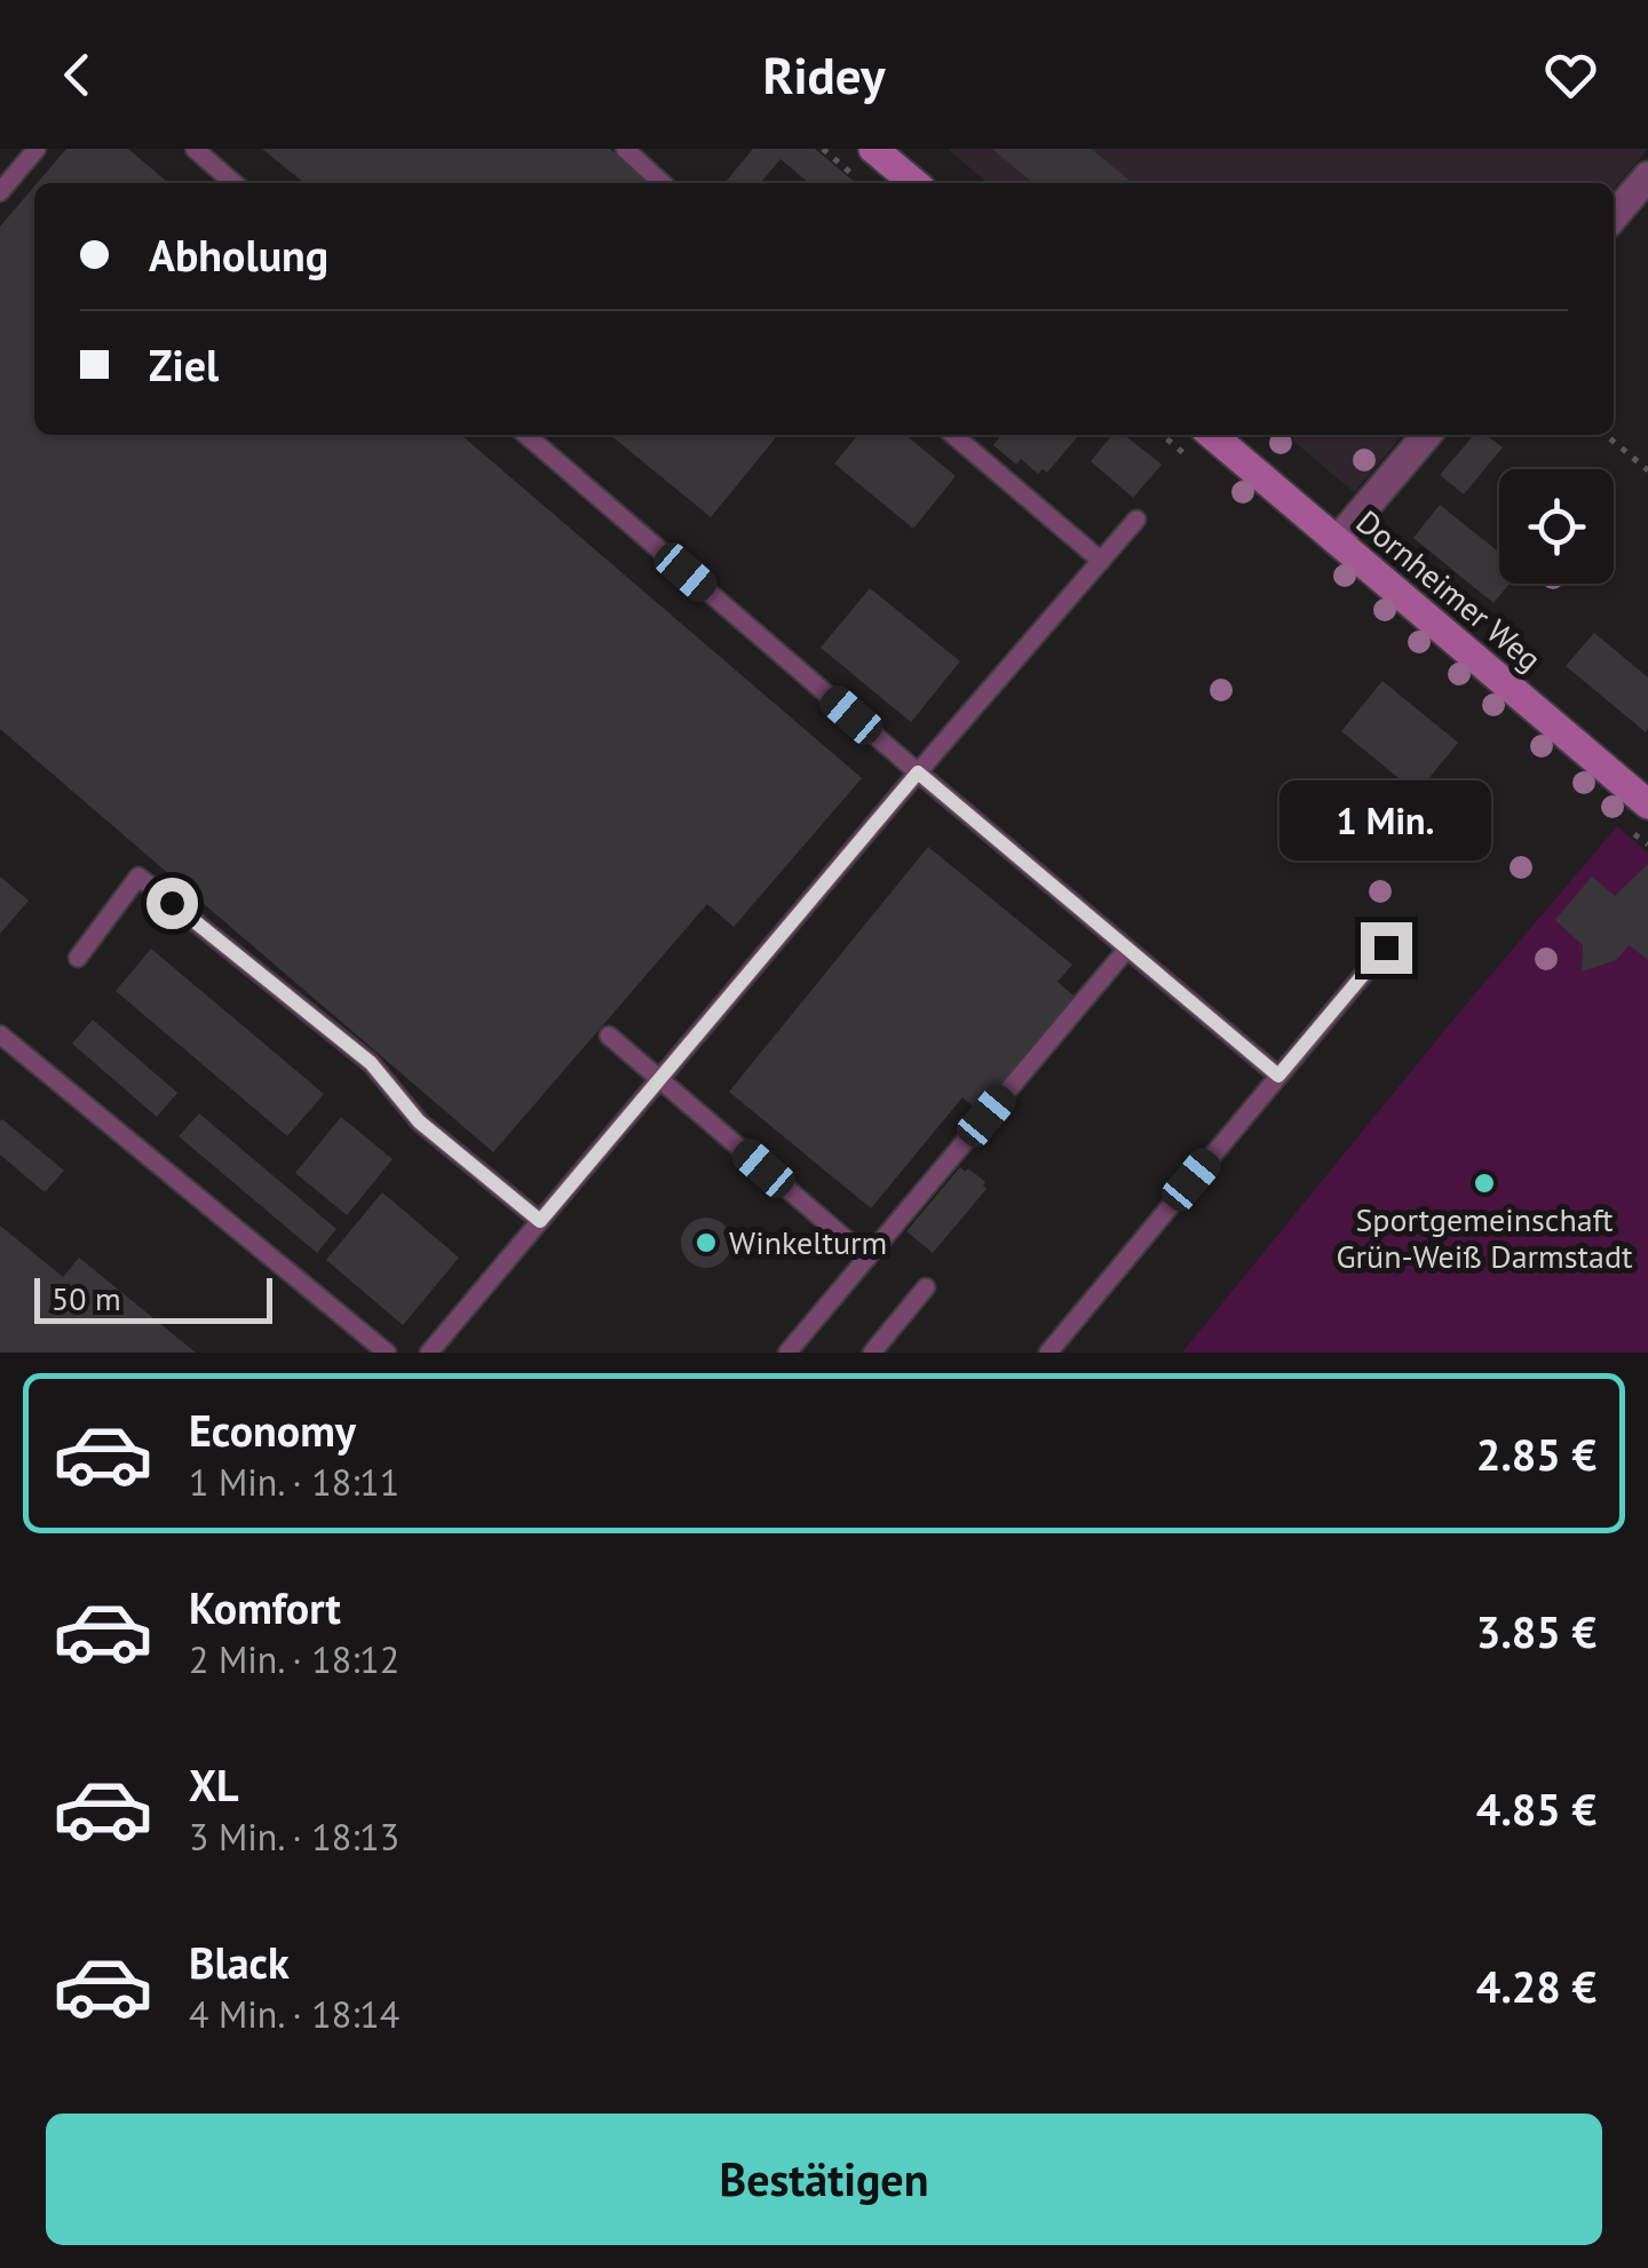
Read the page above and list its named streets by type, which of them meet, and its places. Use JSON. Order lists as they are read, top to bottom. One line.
{"streets":{"main road":["Dornheimer Weg"]},"places":["Sportgemeinschaft Grün-Weiß Darmstadt","Winkelturm"],"scale_bar":"50 m","page":{"header":"Ridey","banner":["Abholung","Ziel"],"bubble":"1 Min.","scale":"50 m","list":[{"name":"Economy","note":"1 Min. · 18:11","value":"2.85 €"},{"name":"Komfort","note":"2 Min. · 18:12","value":"3.85 €"},{"name":"XL","note":"3 Min. · 18:13","value":"4.85 €"},{"name":"Black","note":"4 Min. · 18:14","value":"4.28 €"}],"buttons":"Bestätigen"}}
